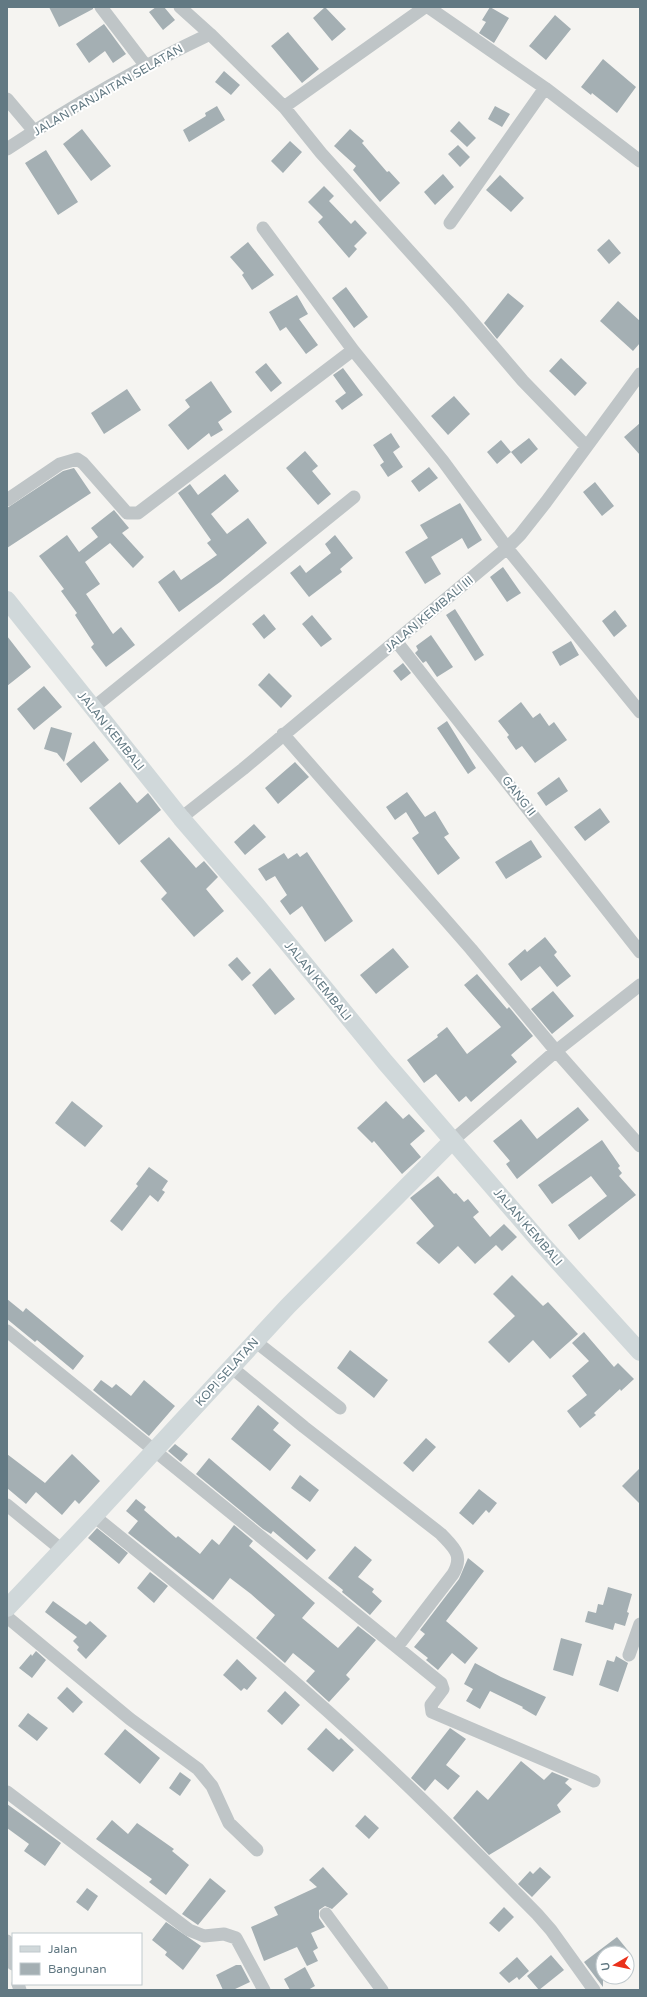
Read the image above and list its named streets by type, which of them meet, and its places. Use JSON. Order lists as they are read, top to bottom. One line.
{"streets":{"street":["JALAN PANJAITAN SELATAN","JALAN KEMBALI III","JALAN KEMBALI","GANG II","KOPI SELATAN"]},"crossings":[["JALAN KEMBALI III","JALAN KEMBALI"],["JALAN KEMBALI III","GANG II"],["JALAN KEMBALI","KOPI SELATAN"]],"legend":["Jalan","Bangunan"],"north":"left"}
